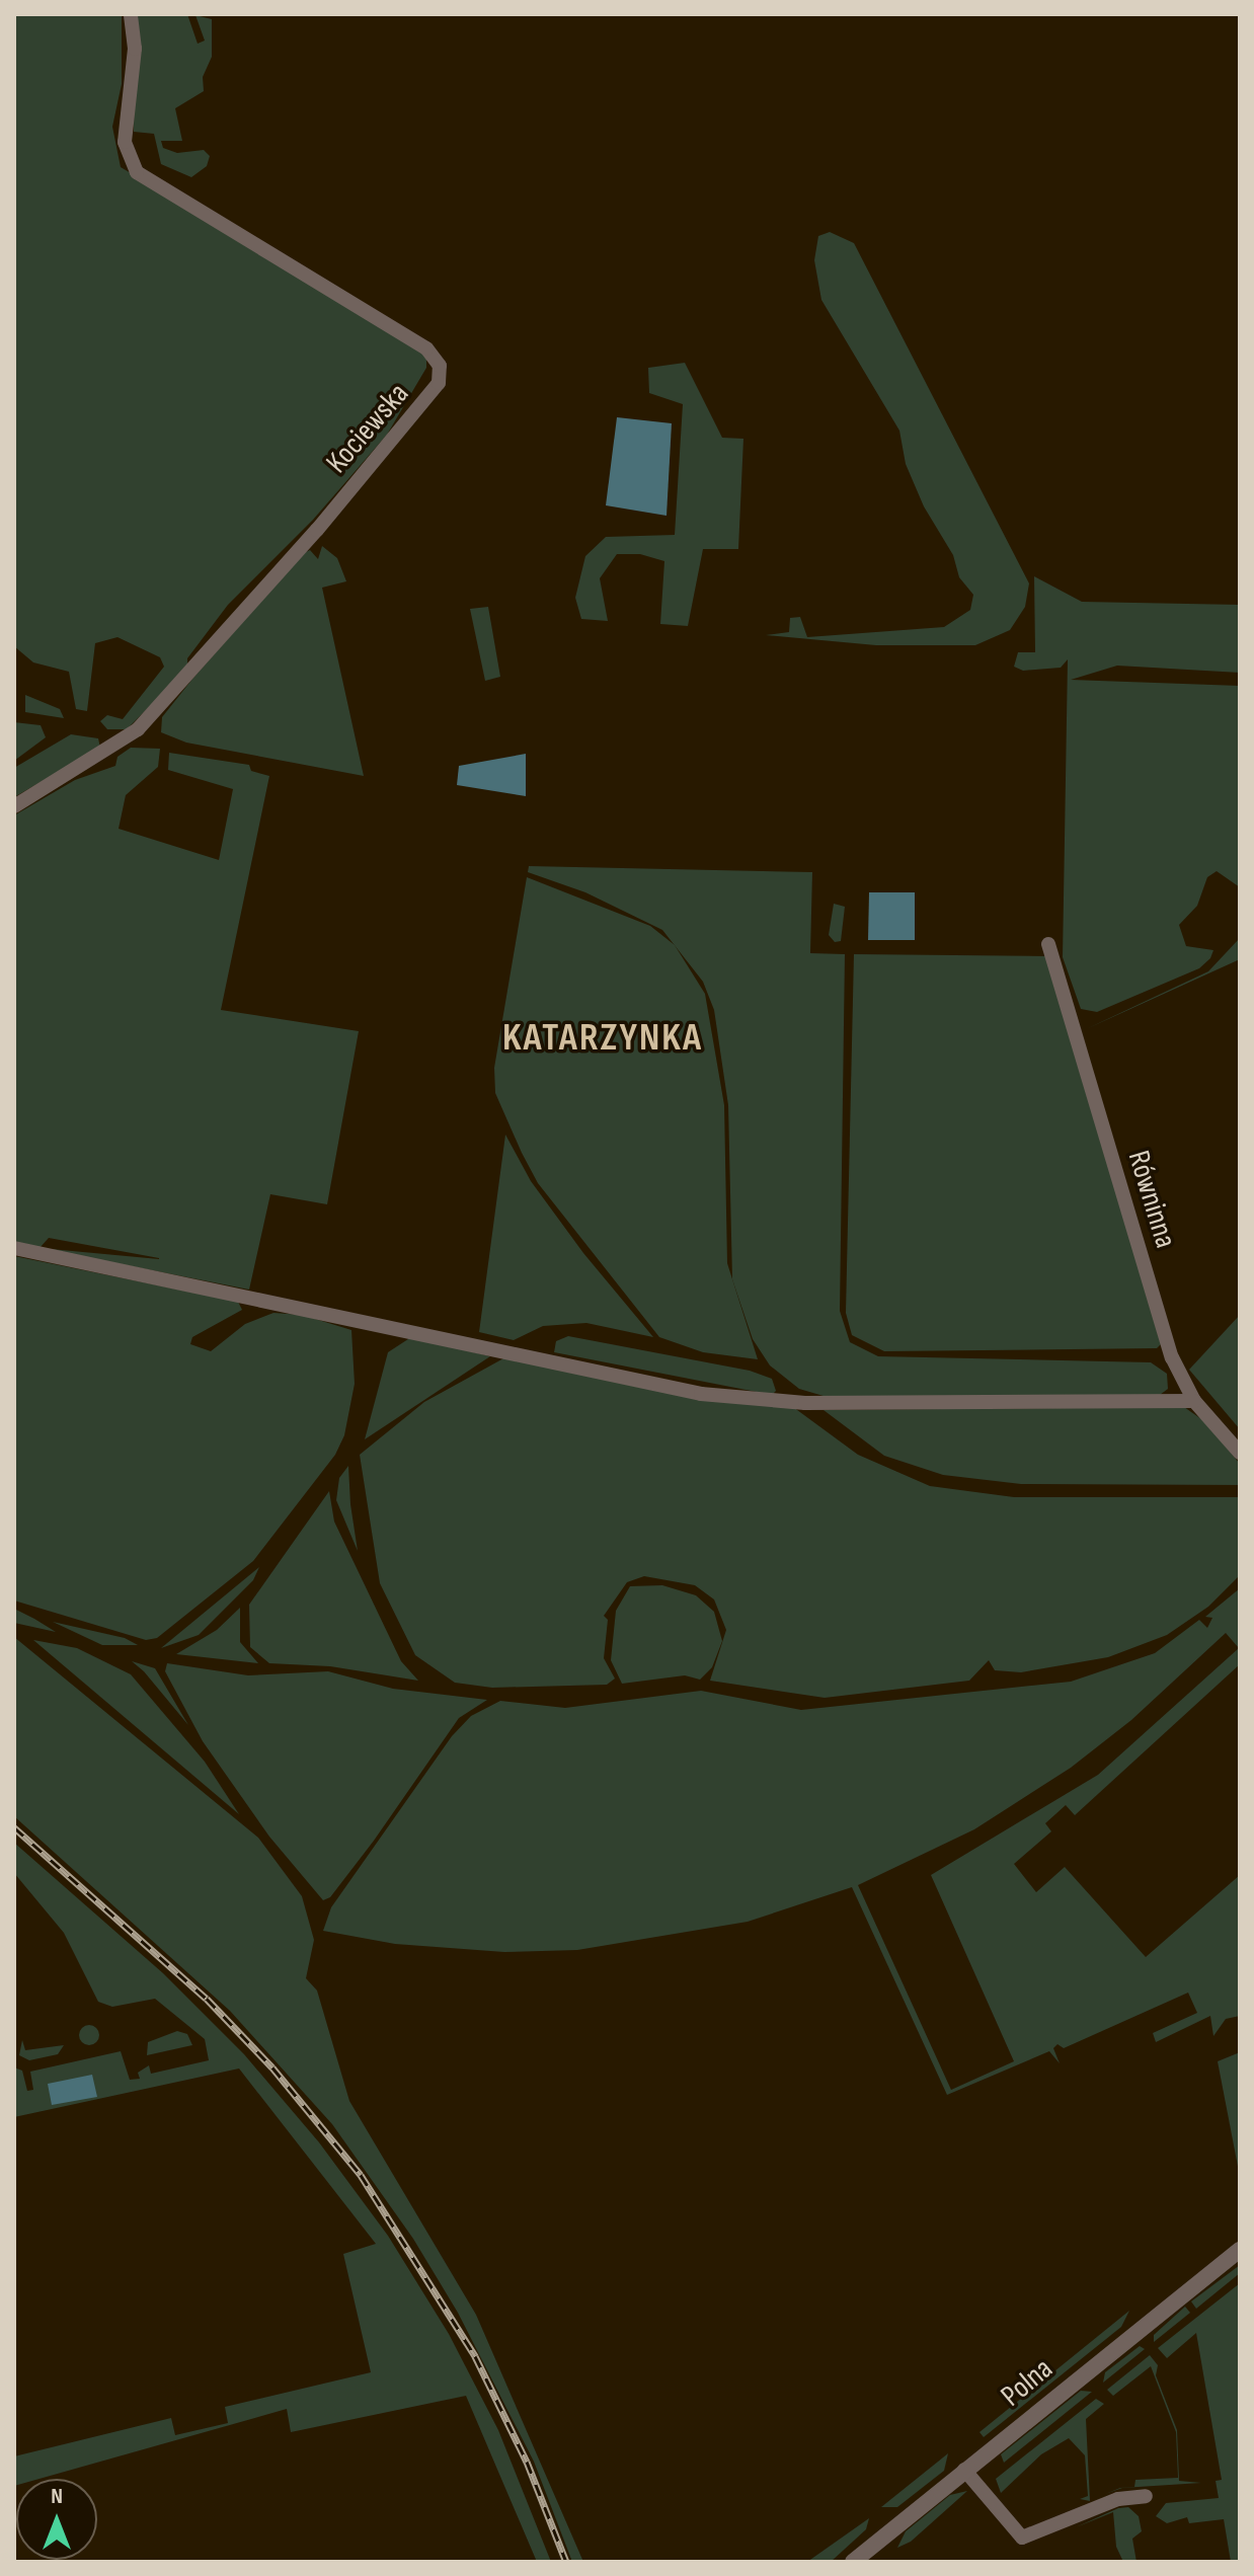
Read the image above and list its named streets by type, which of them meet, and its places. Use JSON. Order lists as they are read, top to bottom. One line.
{"streets":{"street":["Kociewska","Równinna","Polna"]},"districts":["KATARZYNKA"],"north":"top"}
